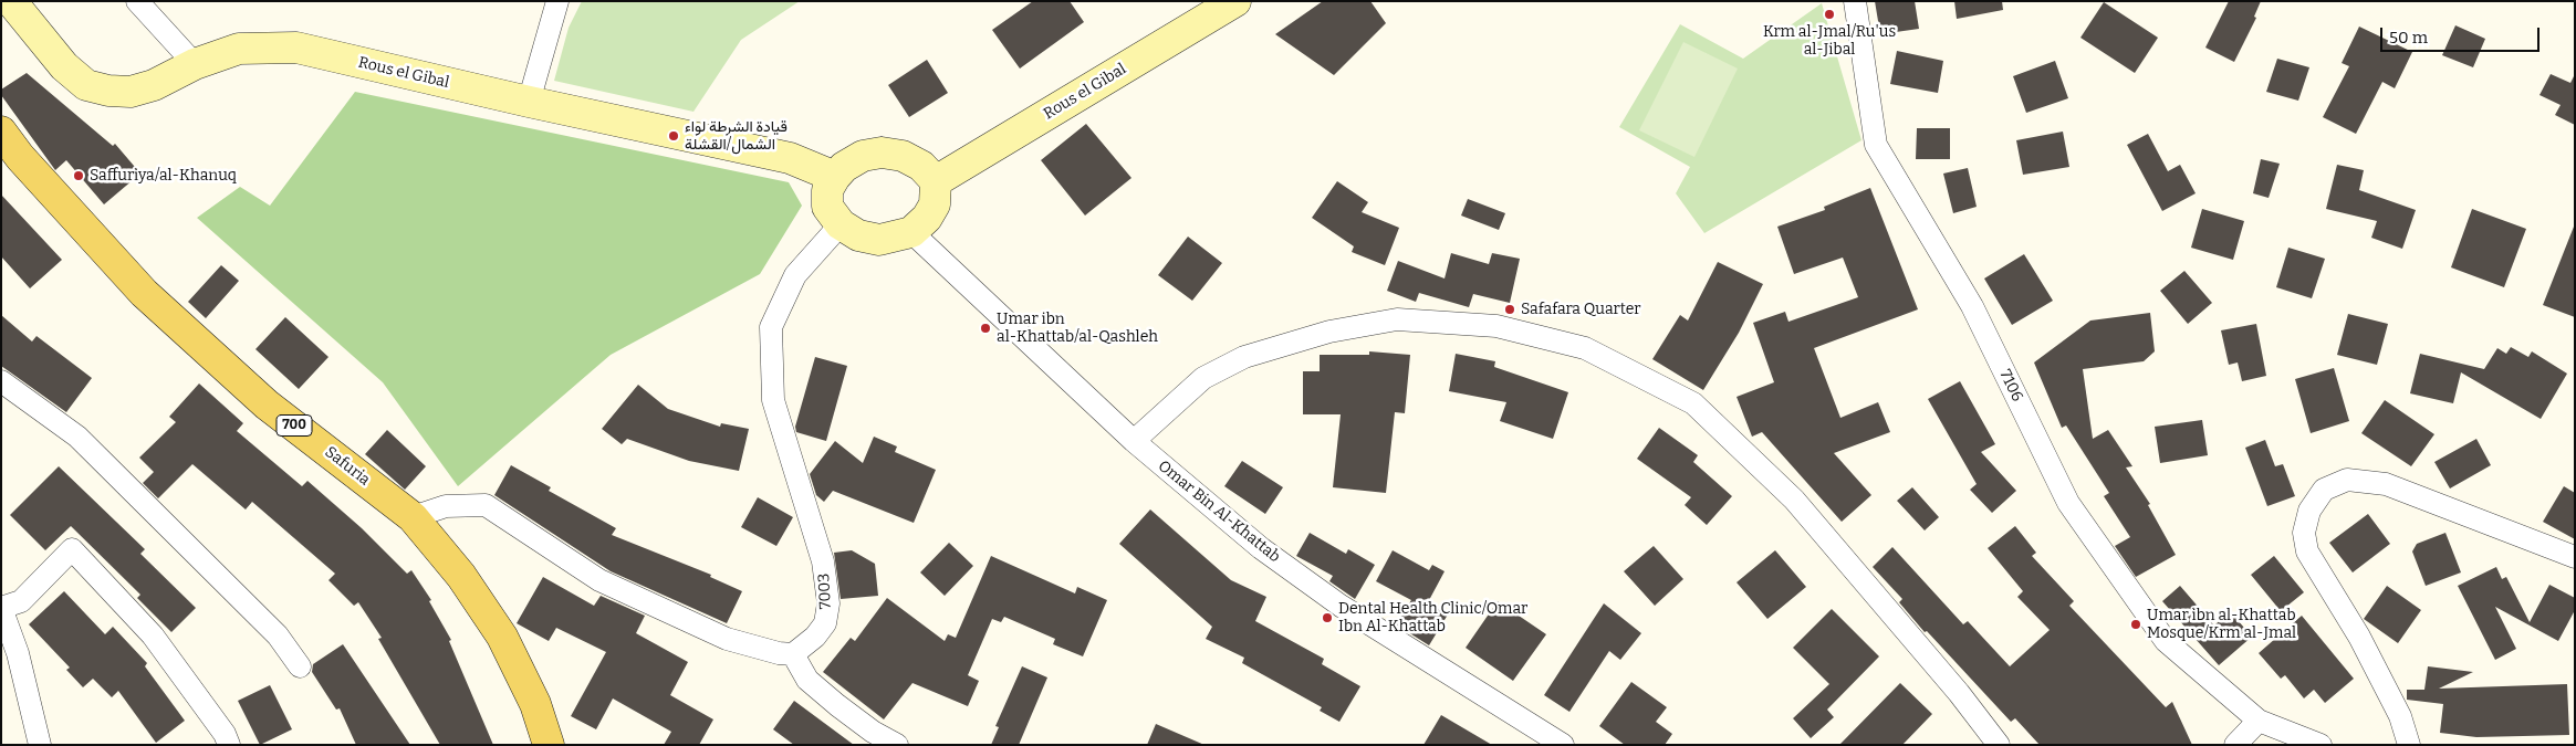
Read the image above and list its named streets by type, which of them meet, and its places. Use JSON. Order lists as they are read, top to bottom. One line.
{"streets":{"main road":["700","Safuria"],"street":["Rous el Gibal","7106","Omar Bin Al-Khattab","7003"]},"crossings":[["Rous el Gibal","Omar Bin Al-Khattab"],["Rous el Gibal","7003"],["Omar Bin Al-Khattab","7003"]],"places":["Krm al-Jmal/Ru'us al-Jibal","قيادة الشرطة لواء الشمال/القشلة","Saffuriya/al-Khanuq","Safafara Quarter","Umar ibn al-Khattab/al-Qashleh","Dental Health Clinic/Omar Ibn Al-Khattab","Umar ibn al-Khattab Mosque/Krm al-Jmal"],"scale_bar":"50 m"}
